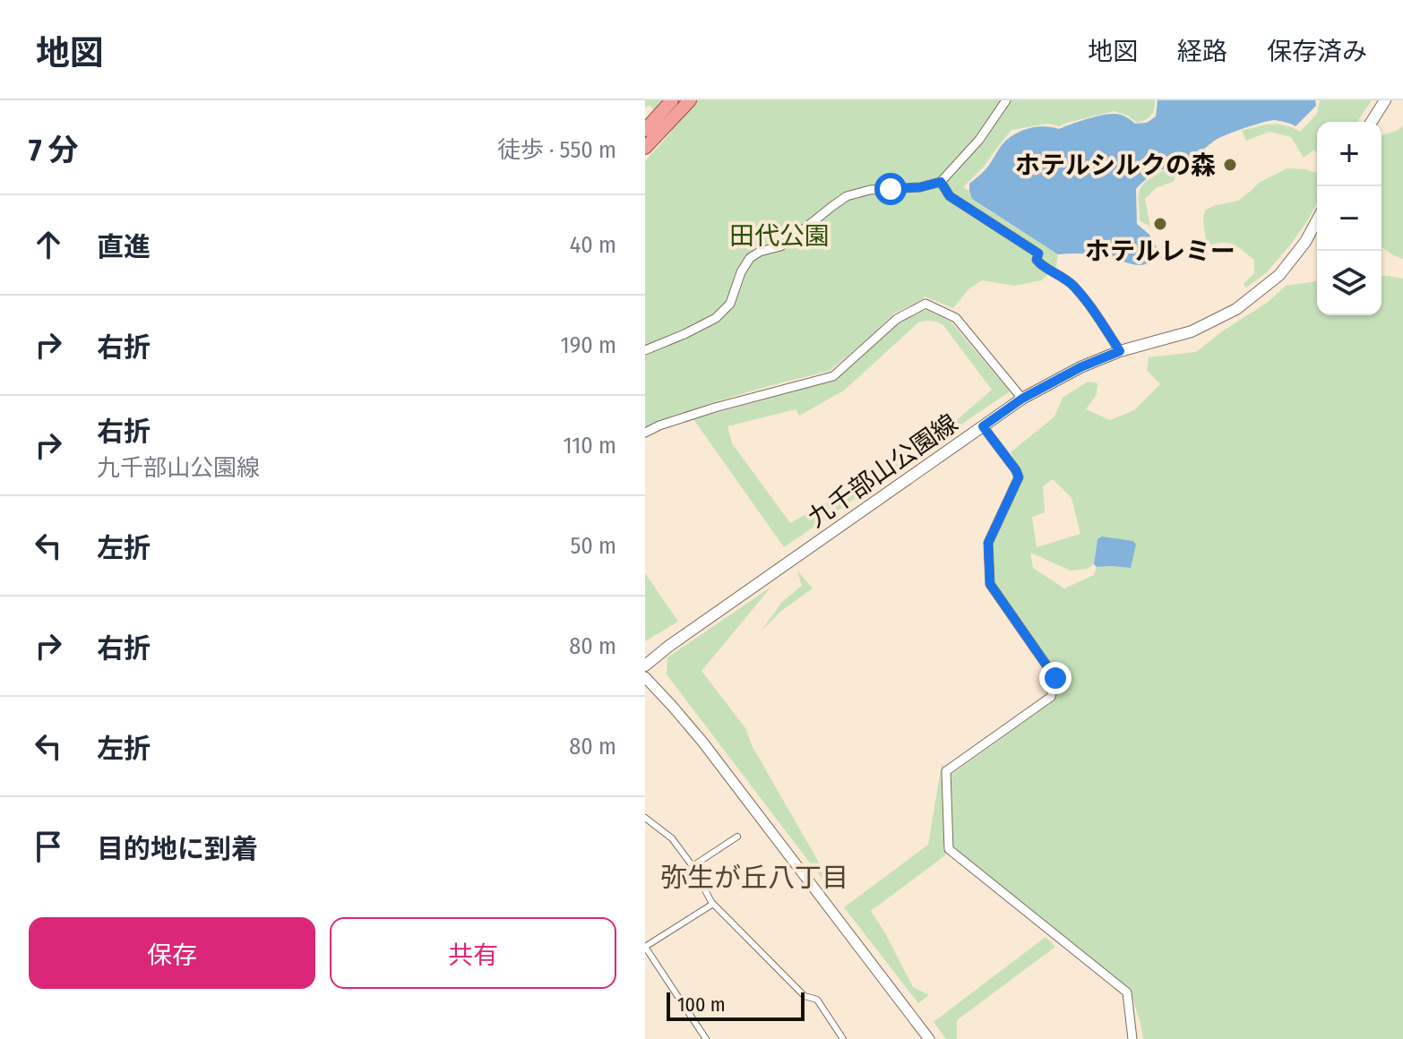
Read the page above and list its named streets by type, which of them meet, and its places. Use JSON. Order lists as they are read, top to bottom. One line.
{"streets":{"main road":["九千部山公園線"]},"districts":["弥生が丘八丁目"],"parks":["田代公園"],"places":["ホテルシルクの森","ホテルレミー"],"scale_bar":"100 m","page":{"header":"地図","nav":["地図","経路","保存済み"],"heading":["7 分","徒歩 · 550 m"],"map_buttons":["+","−"],"list":[["直進","40 m"],["右折","190 m"],["右折","九千部山公園線","110 m"],["左折","50 m"],["右折","80 m"],["左折","80 m"],"目的地に到着"],"buttons":["保存","共有"],"scale":"100 m"}}
